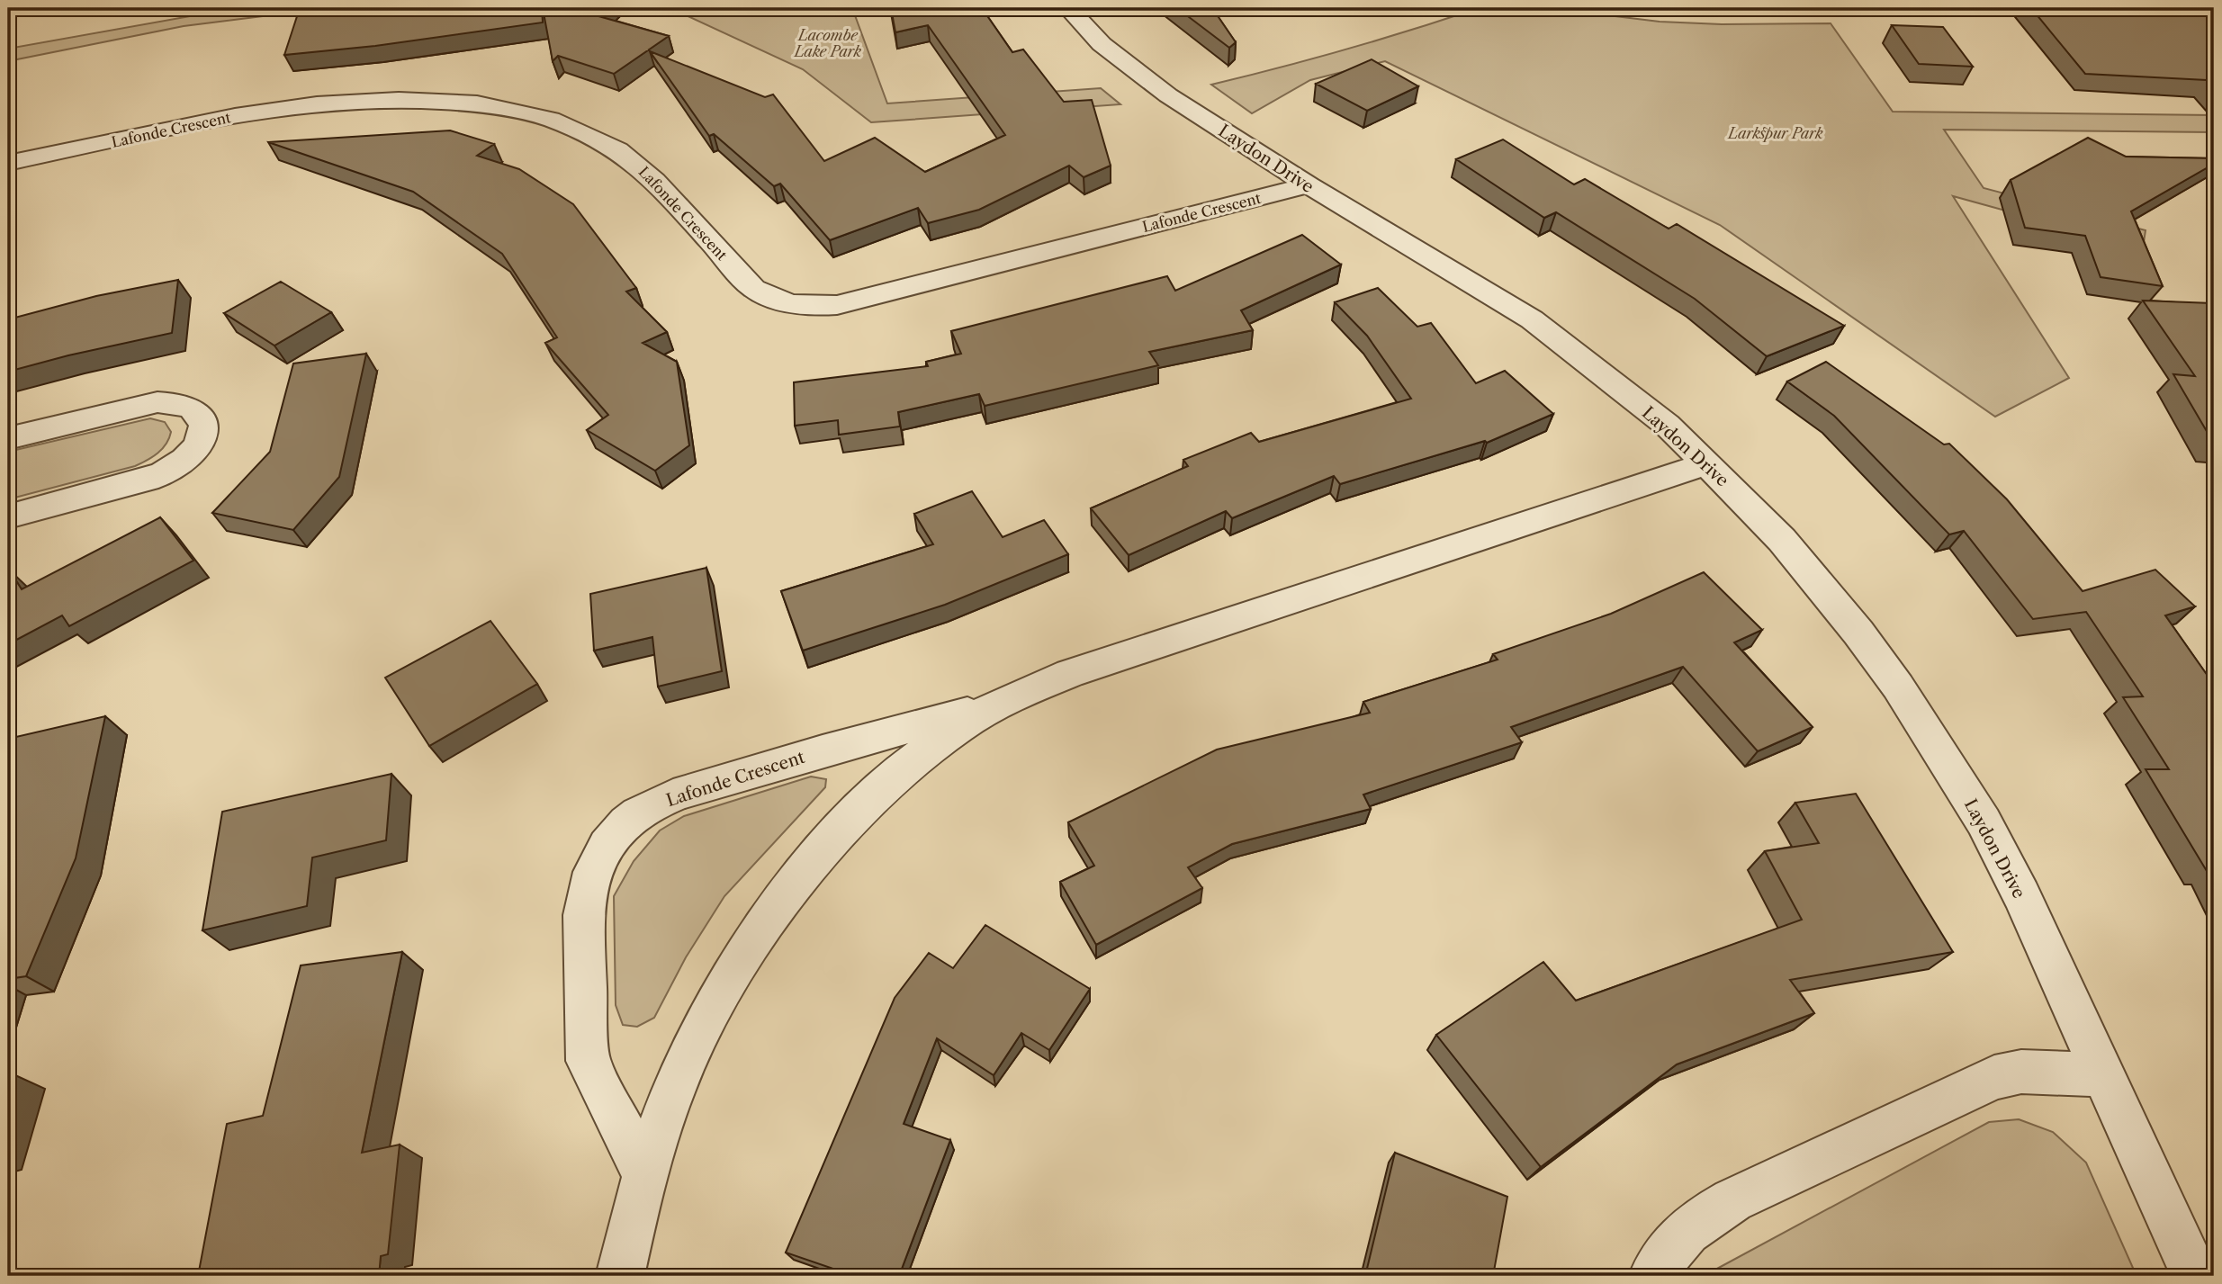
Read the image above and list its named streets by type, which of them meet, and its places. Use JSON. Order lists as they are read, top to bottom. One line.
{"streets":{"street":["Lafonde Crescent","Laydon Drive"]},"crossings":[["Lafonde Crescent","Laydon Drive"]],"parks":["Lacombe Lake Park","Larkspur Park"]}
